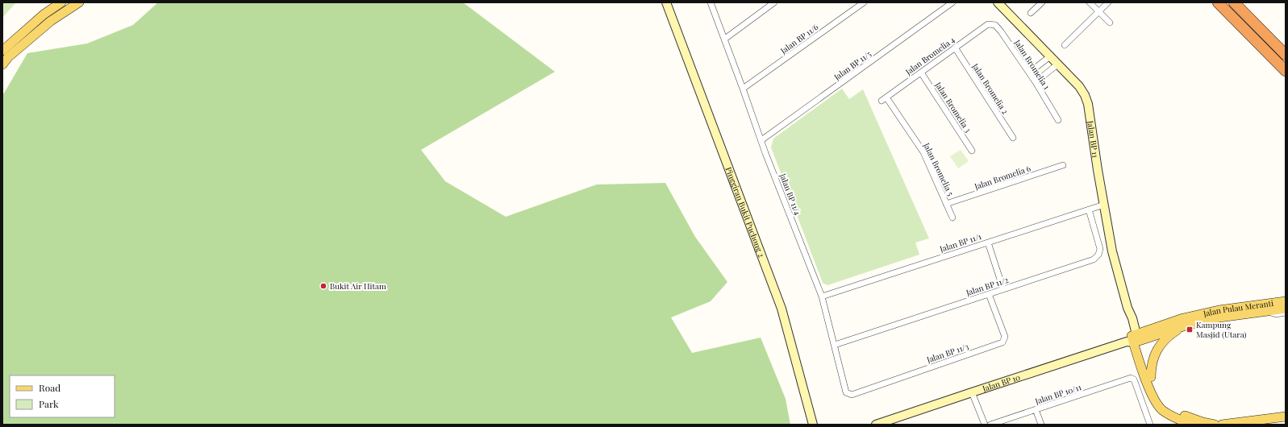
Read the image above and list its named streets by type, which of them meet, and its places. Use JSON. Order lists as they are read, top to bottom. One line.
{"streets":{"main road":["Jalan Pulau Meranti"],"street":["Jalan BP 11/6","Jalan Bromelia 4","Jalan Bromelia 1","Jalan BP 11/5","Jalan Bromelia 2","Jalan Bromelia 3","Jalan BP 11","Jalan Bromelia 5","Jalan Bromelia 6","Jalan BP 11/4","Pinggiran Bukit Puchong 2","Jalan BP 11/1","Jalan BP 11/2","Jalan BP 11/3","Jalan BP 10","Jalan BP 10/11"]},"crossings":[["Jalan BP 11/6","Jalan BP 11/4"],["Jalan Bromelia 4","Jalan Bromelia 1"],["Jalan Bromelia 4","Jalan Bromelia 2"],["Jalan Bromelia 4","Jalan Bromelia 3"],["Jalan Bromelia 4","Jalan Bromelia 5"],["Jalan BP 11/5","Jalan BP 11/4"],["Jalan BP 11","Jalan BP 11/1"],["Jalan BP 11","Jalan Pulau Meranti"],["Jalan BP 11","Jalan BP 10"],["Jalan Bromelia 5","Jalan Bromelia 6"],["Jalan BP 11/4","Jalan BP 11/1"],["Jalan BP 11/4","Jalan BP 11/2"],["Jalan BP 11/4","Jalan BP 11/3"],["Jalan BP 11/1","Jalan BP 11/2"],["Jalan BP 11/2","Jalan BP 11/3"],["Jalan Pulau Meranti","Jalan BP 10"]],"places":{"other":["Bukit Air Hitam"],"transit":["Kampung Masjid (Utara)"]},"legend":["Road","Park"]}
